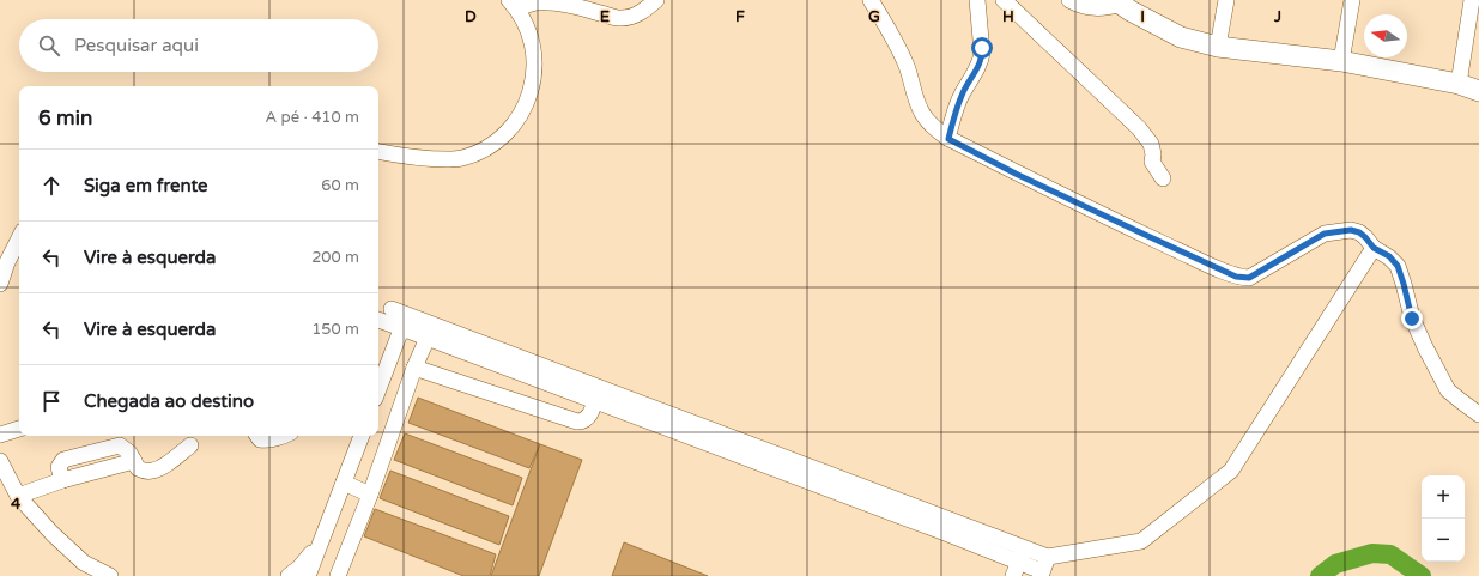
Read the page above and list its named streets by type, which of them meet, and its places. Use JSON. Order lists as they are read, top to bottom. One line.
{"north":"left","page":{"search":"Pesquisar aqui","heading":["6 min","A pé · 410 m"],"list":[["Siga em frente","60 m"],["Vire à esquerda","200 m"],["Vire à esquerda","150 m"],"Chegada ao destino"],"map_buttons":["+","−"]},"grid":{"columns":["D","E","F","G","H","I","J"],"rows":["4"]}}
